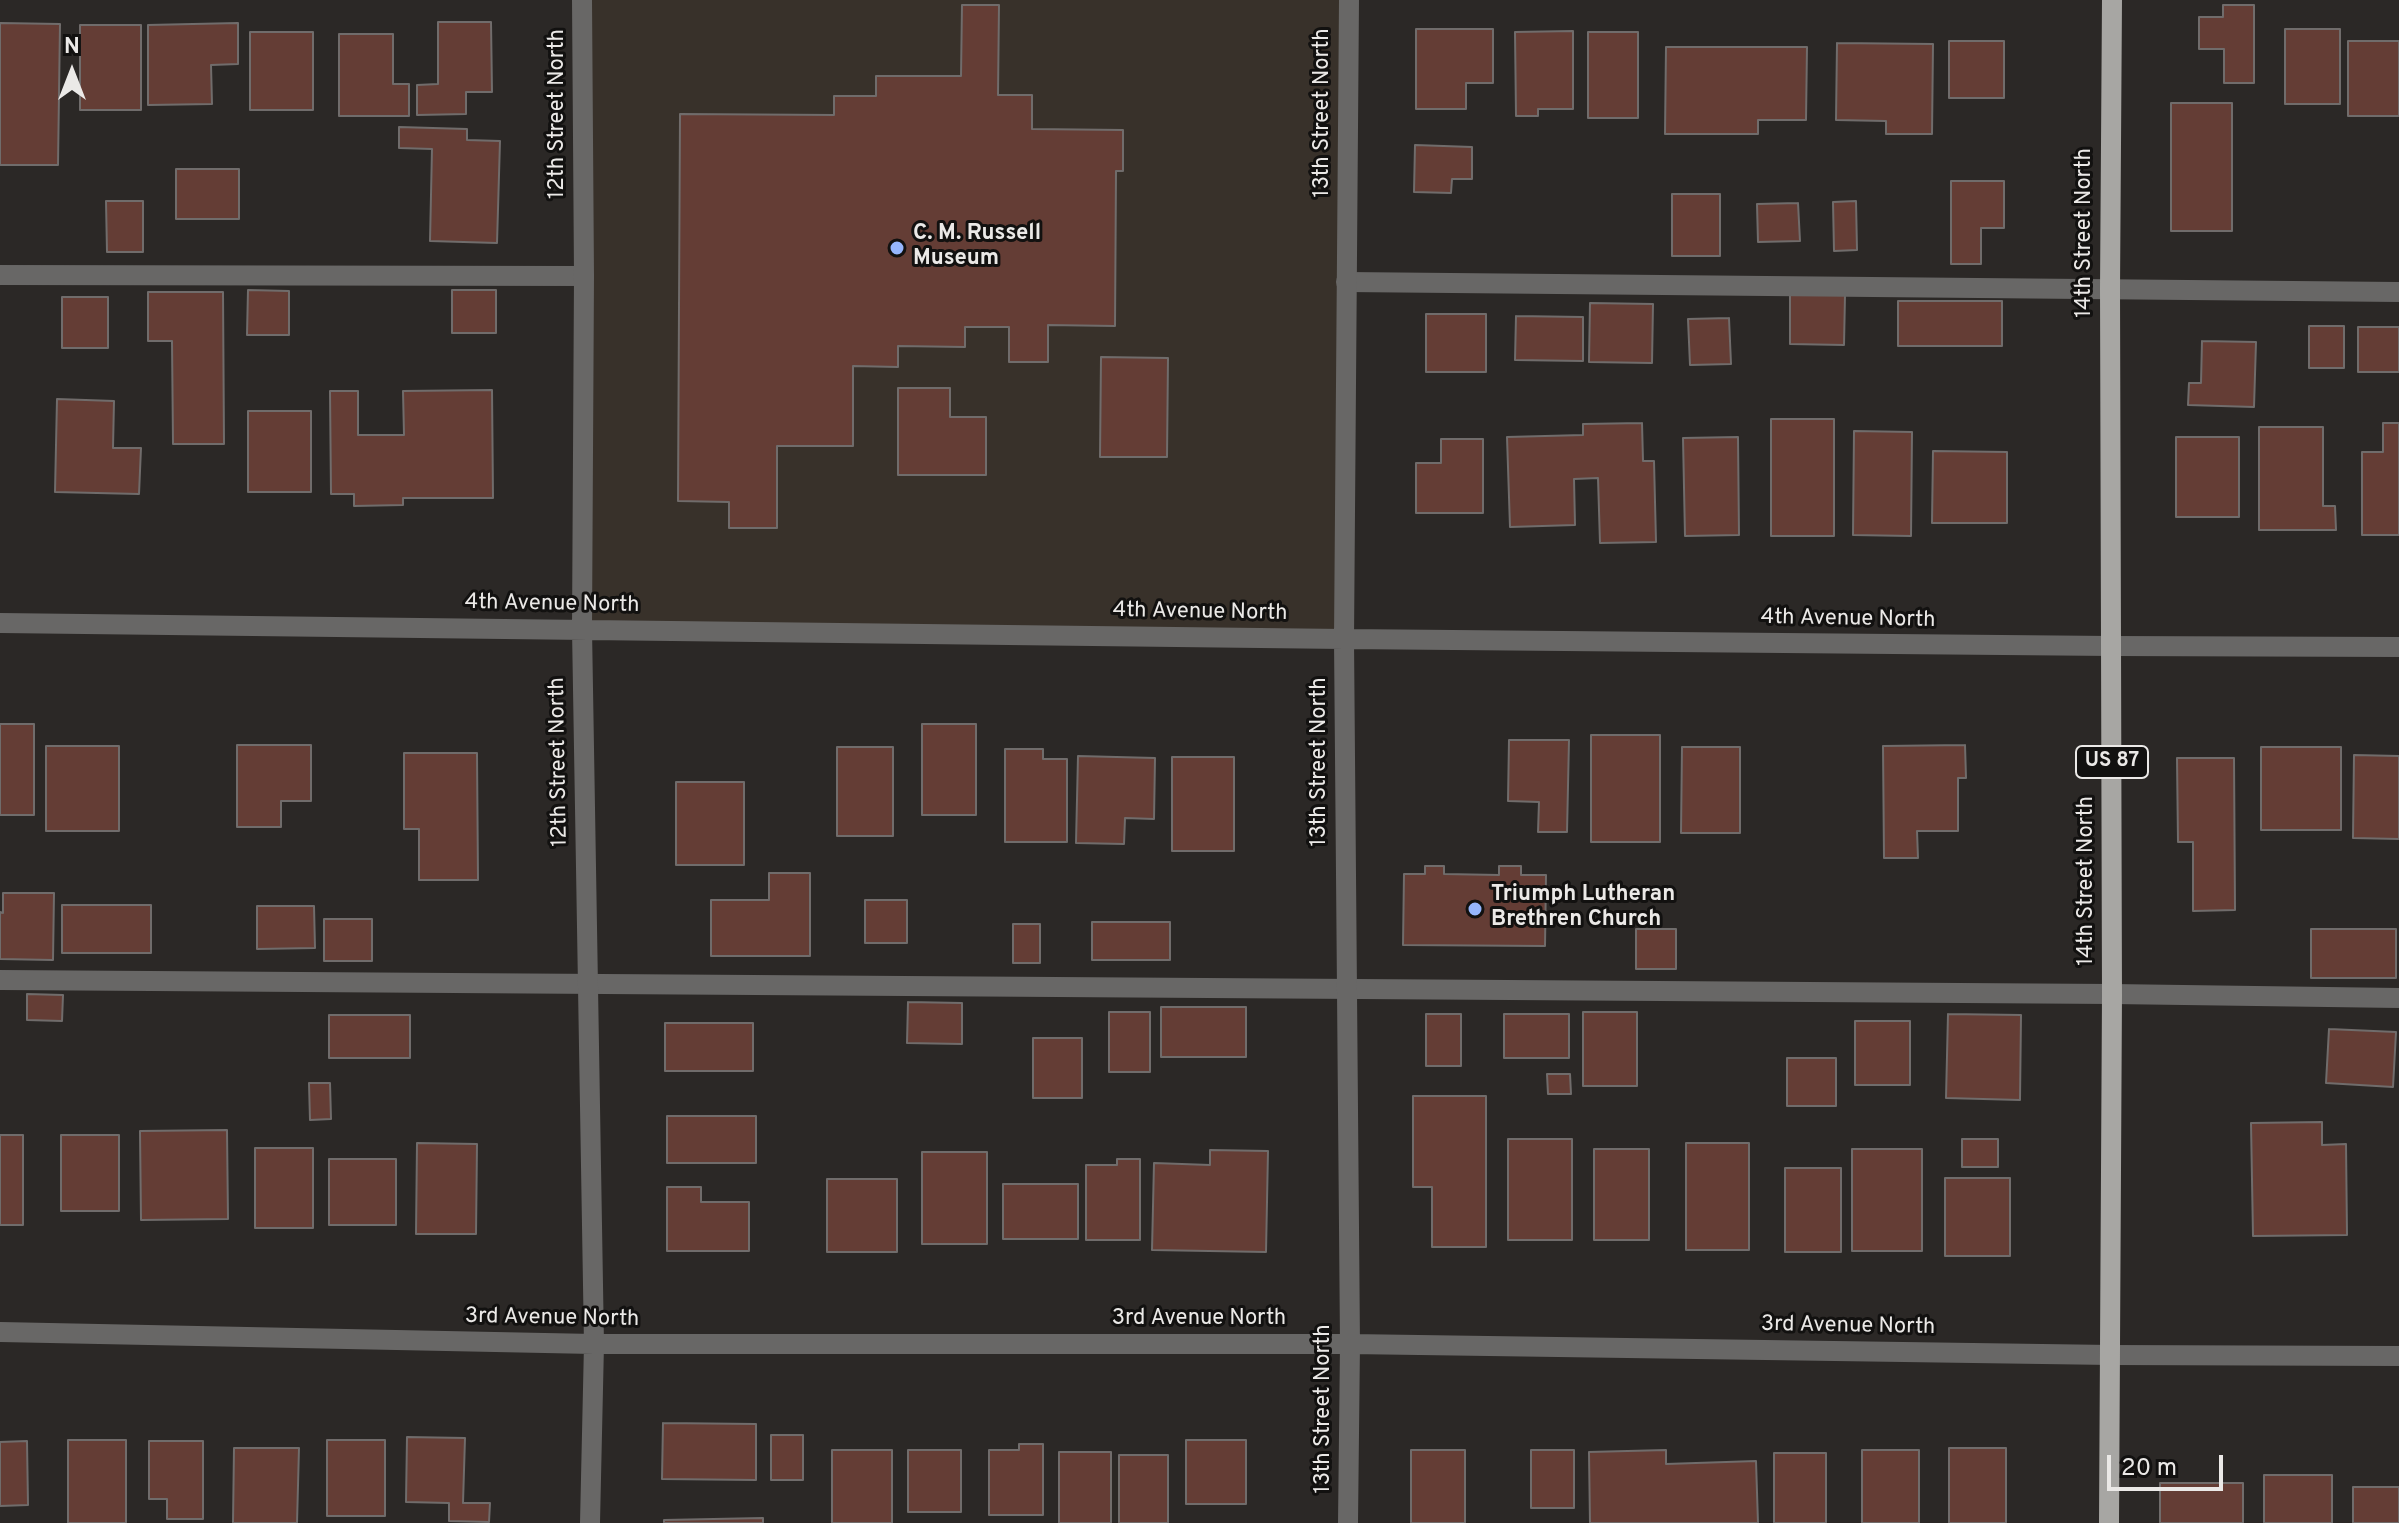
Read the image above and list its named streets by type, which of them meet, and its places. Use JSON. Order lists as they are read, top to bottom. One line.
{"streets":{"main road":["14th Street North","US 87"],"street":["13th Street North","12th Street North","4th Avenue North","3rd Avenue North"]},"crossings":[["13th Street North","4th Avenue North"],["13th Street North","3rd Avenue North"],["12th Street North","4th Avenue North"],["12th Street North","3rd Avenue North"],["14th Street North","4th Avenue North"],["14th Street North","3rd Avenue North"]],"places":["C. M. Russell Museum","Triumph Lutheran Brethren Church"],"scale_bar":"20 m","north":"top"}
